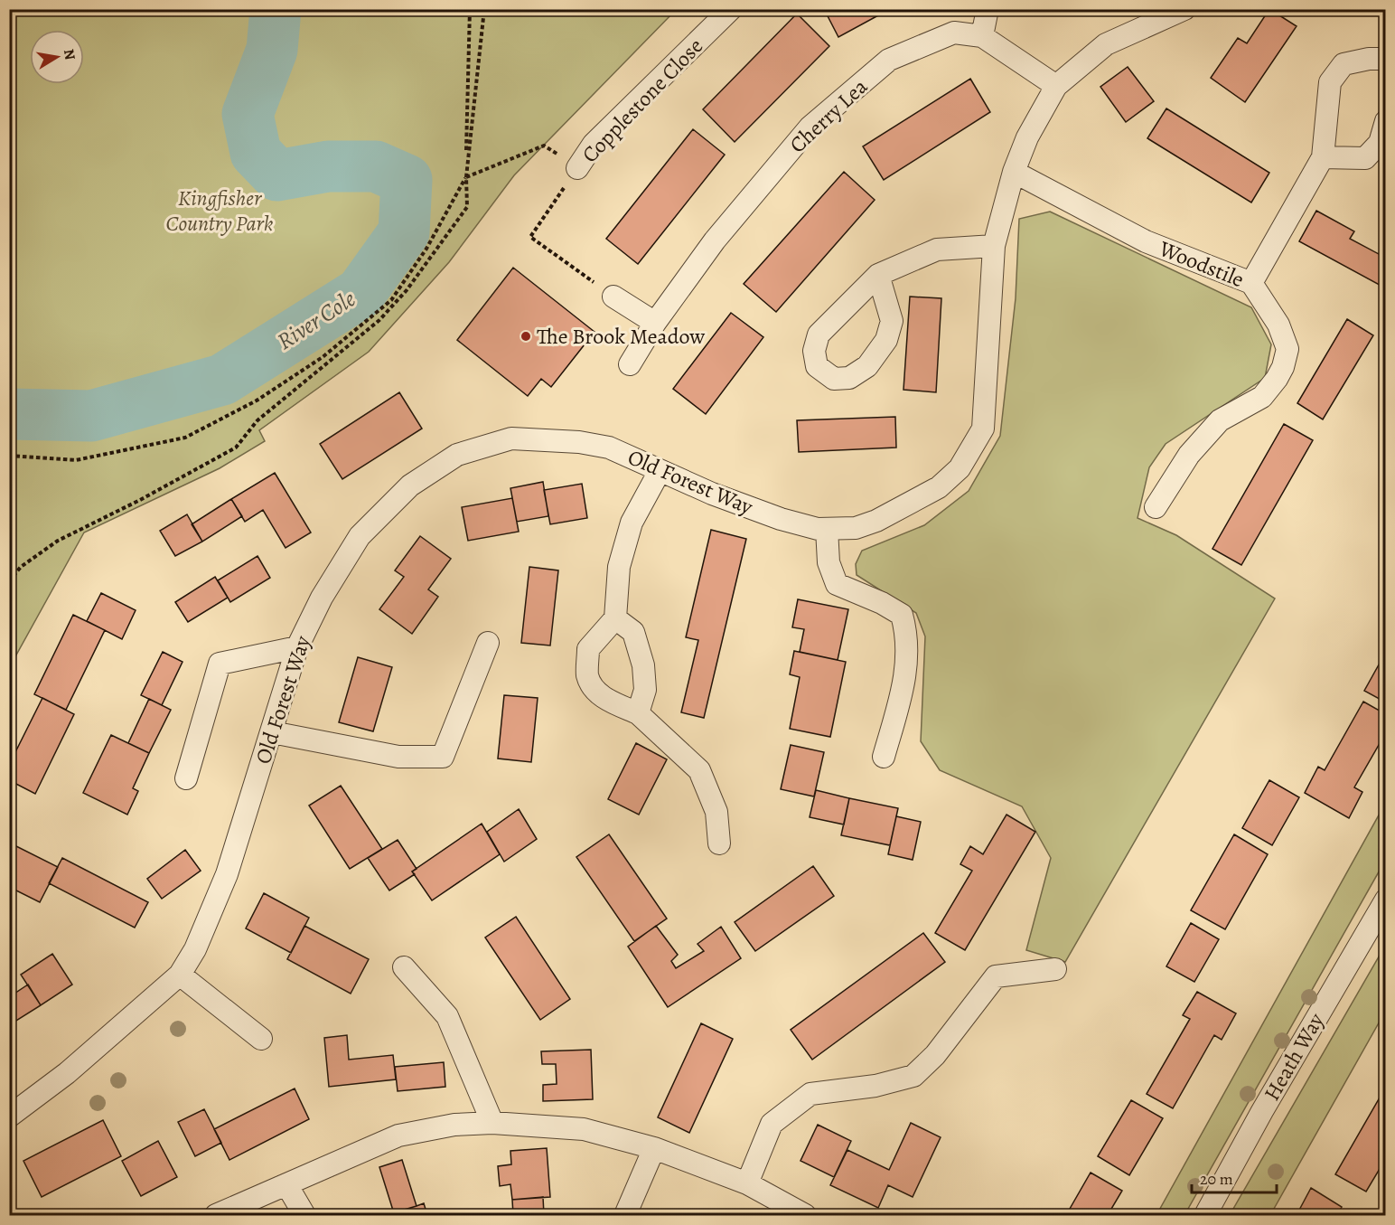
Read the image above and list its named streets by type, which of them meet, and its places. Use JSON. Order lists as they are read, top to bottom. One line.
{"streets":{"street":["Copplestone Close","Cherry Lea","Woodstile","Old Forest Way","Heath Way"]},"crossings":[["Cherry Lea","Old Forest Way"],["Woodstile","Old Forest Way"]],"water":["River Cole"],"parks":["Kingfisher Country Park"],"places":["The Brook Meadow"],"scale_bar":"20 m","north":"right"}
